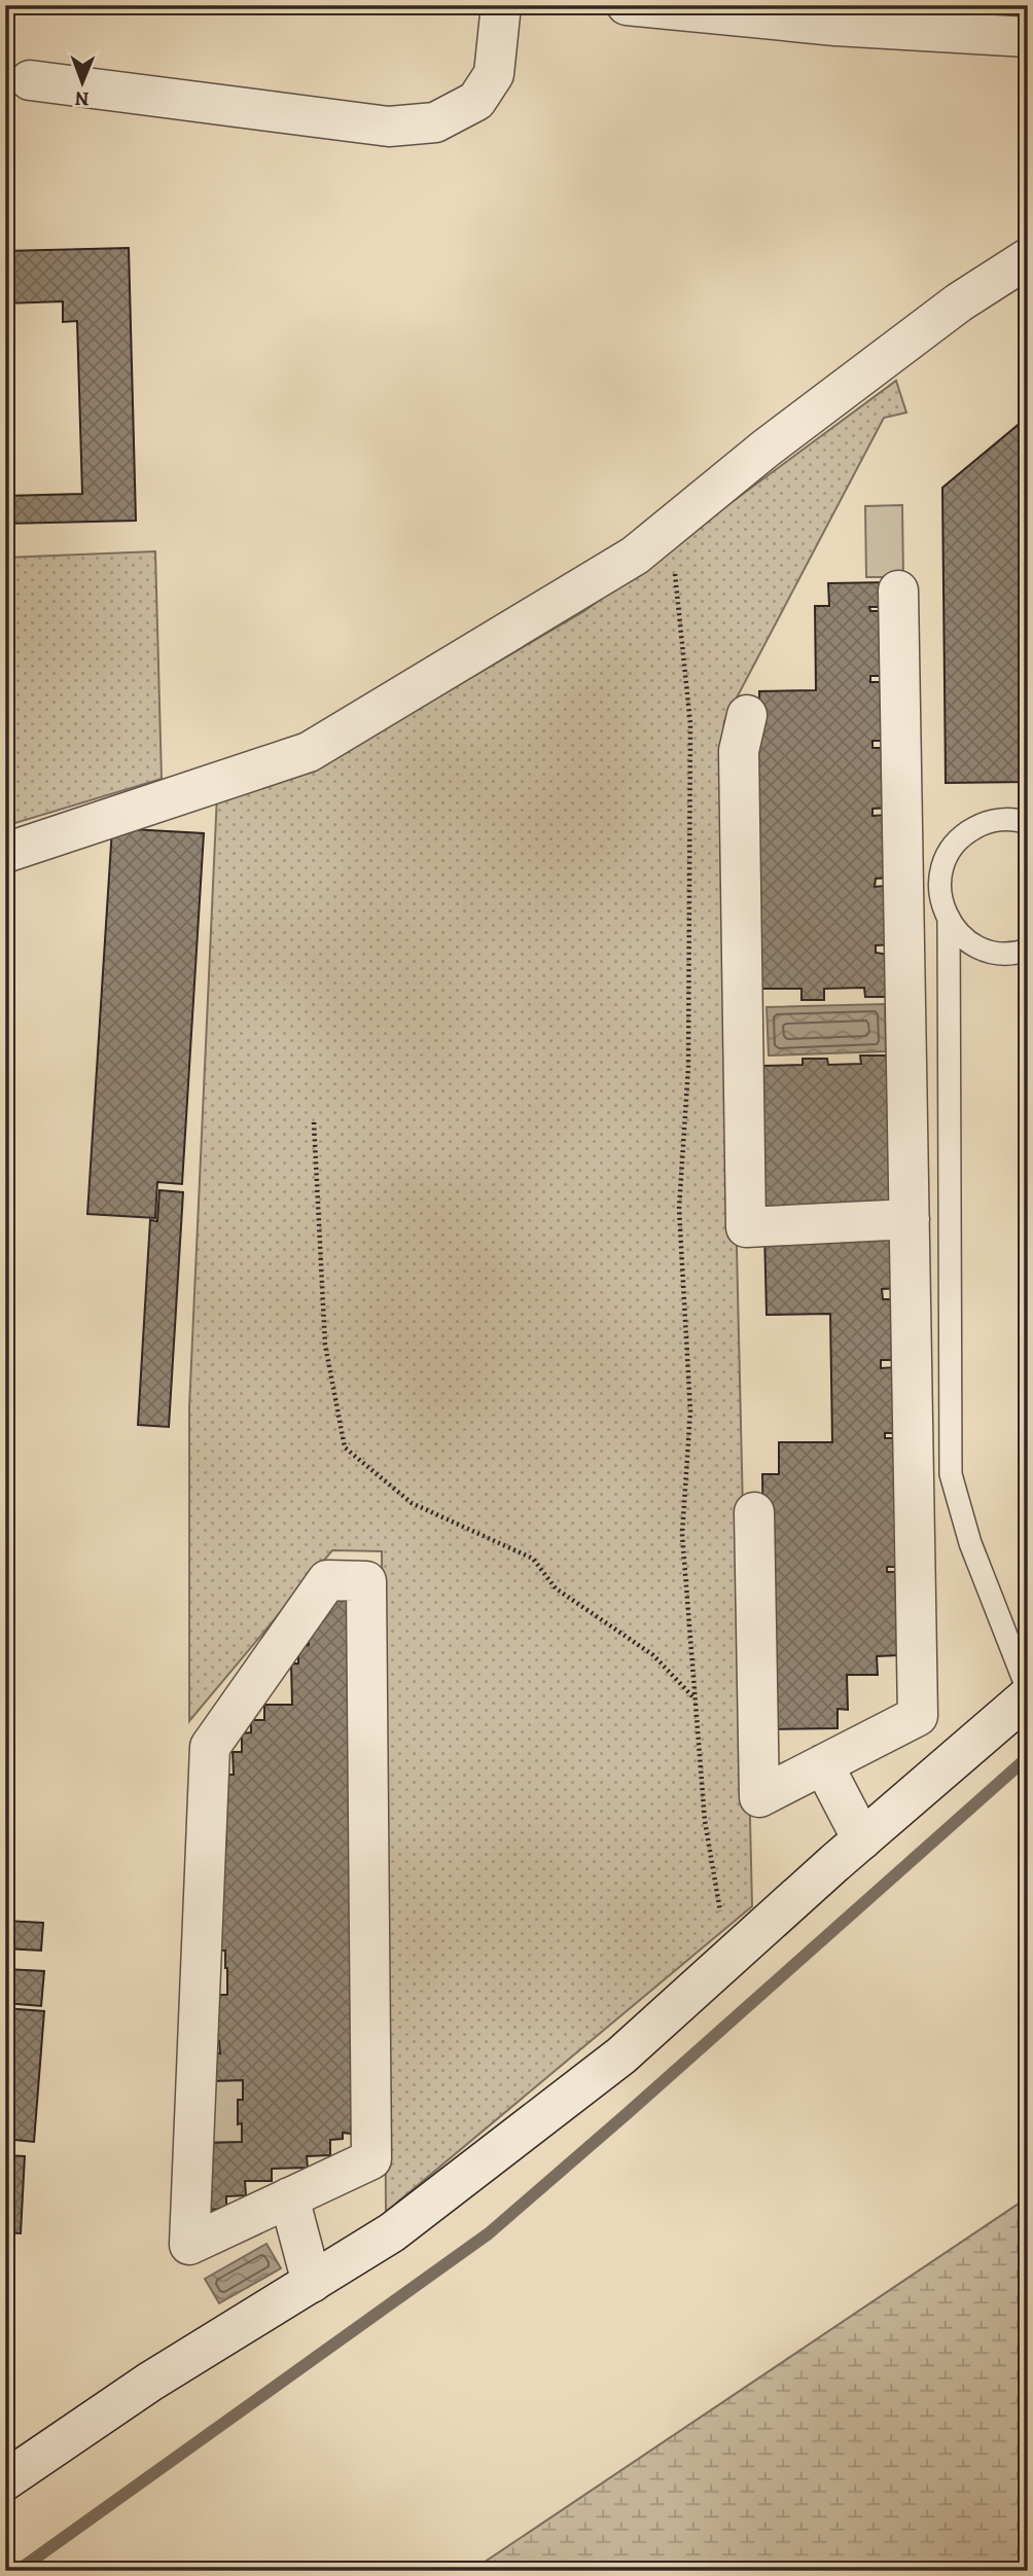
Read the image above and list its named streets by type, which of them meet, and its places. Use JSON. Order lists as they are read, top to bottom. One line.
{"north":"bottom"}
